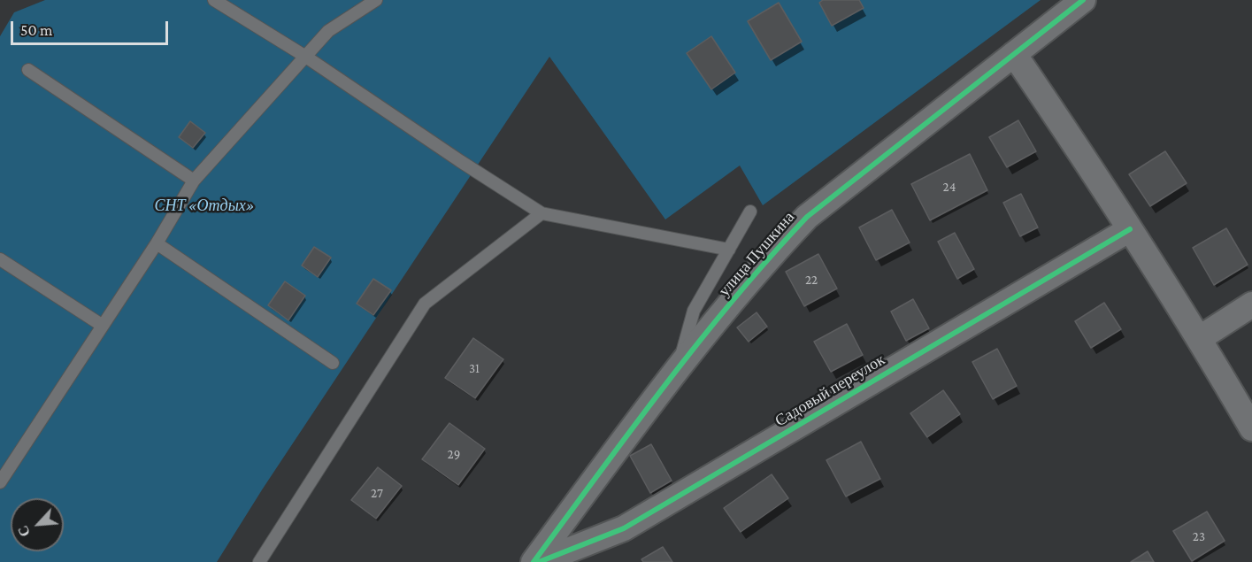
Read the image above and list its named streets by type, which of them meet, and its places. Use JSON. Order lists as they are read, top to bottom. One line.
{"streets":{"street":["улица Пушкина","Садовый переулок"]},"parks":["СНТ «Отдых»"],"house_numbers":["24","22","31","29","27","23"],"scale_bar":"50 m","north":"bottom left"}
